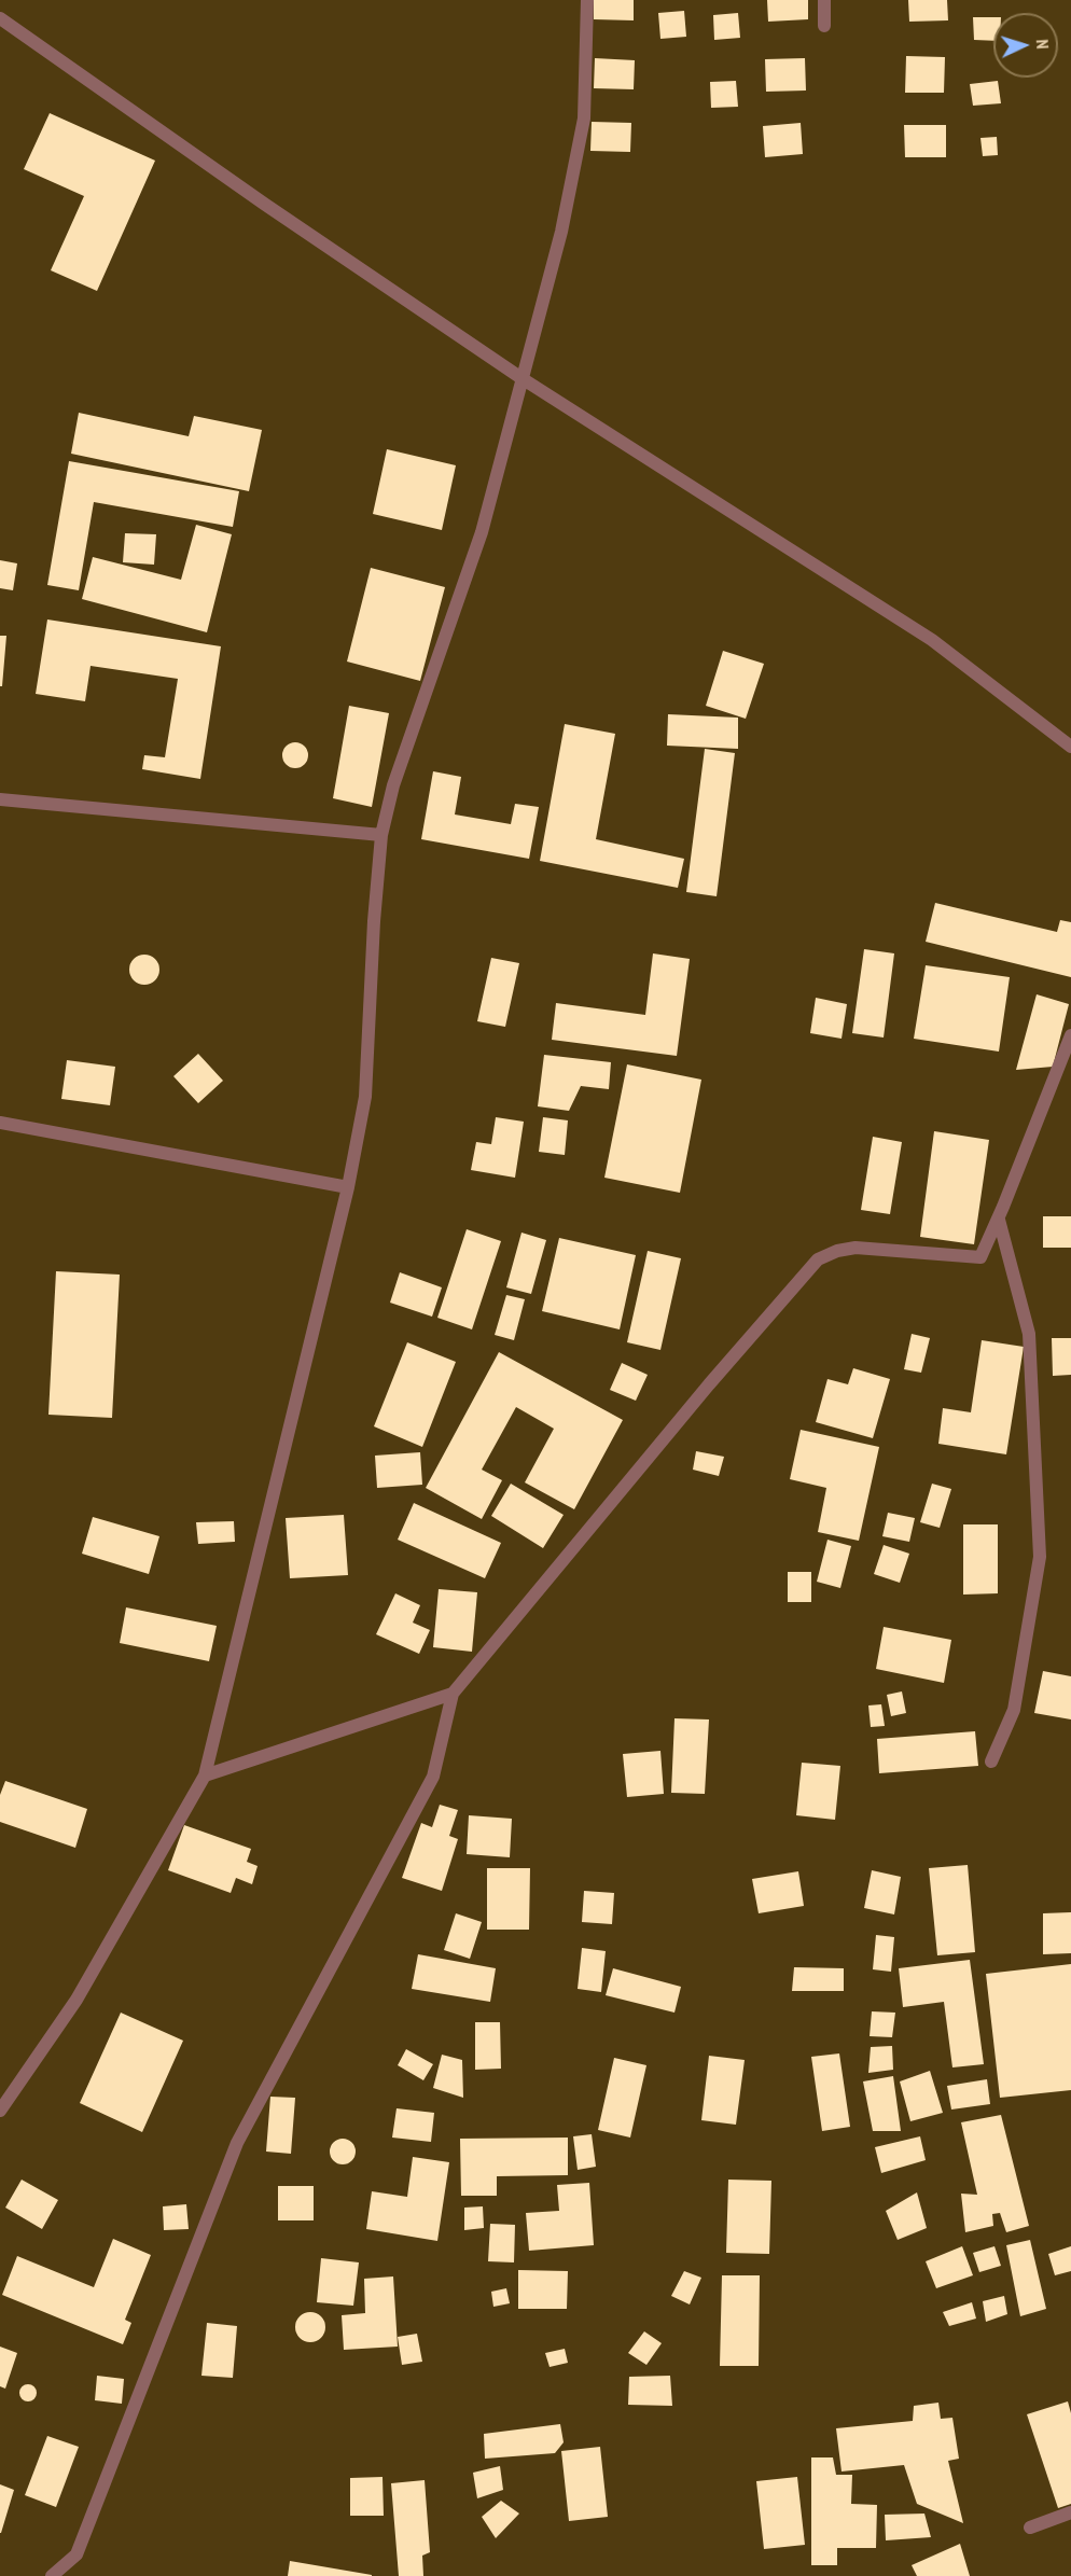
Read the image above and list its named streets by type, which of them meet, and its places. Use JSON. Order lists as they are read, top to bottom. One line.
{"north":"right"}
